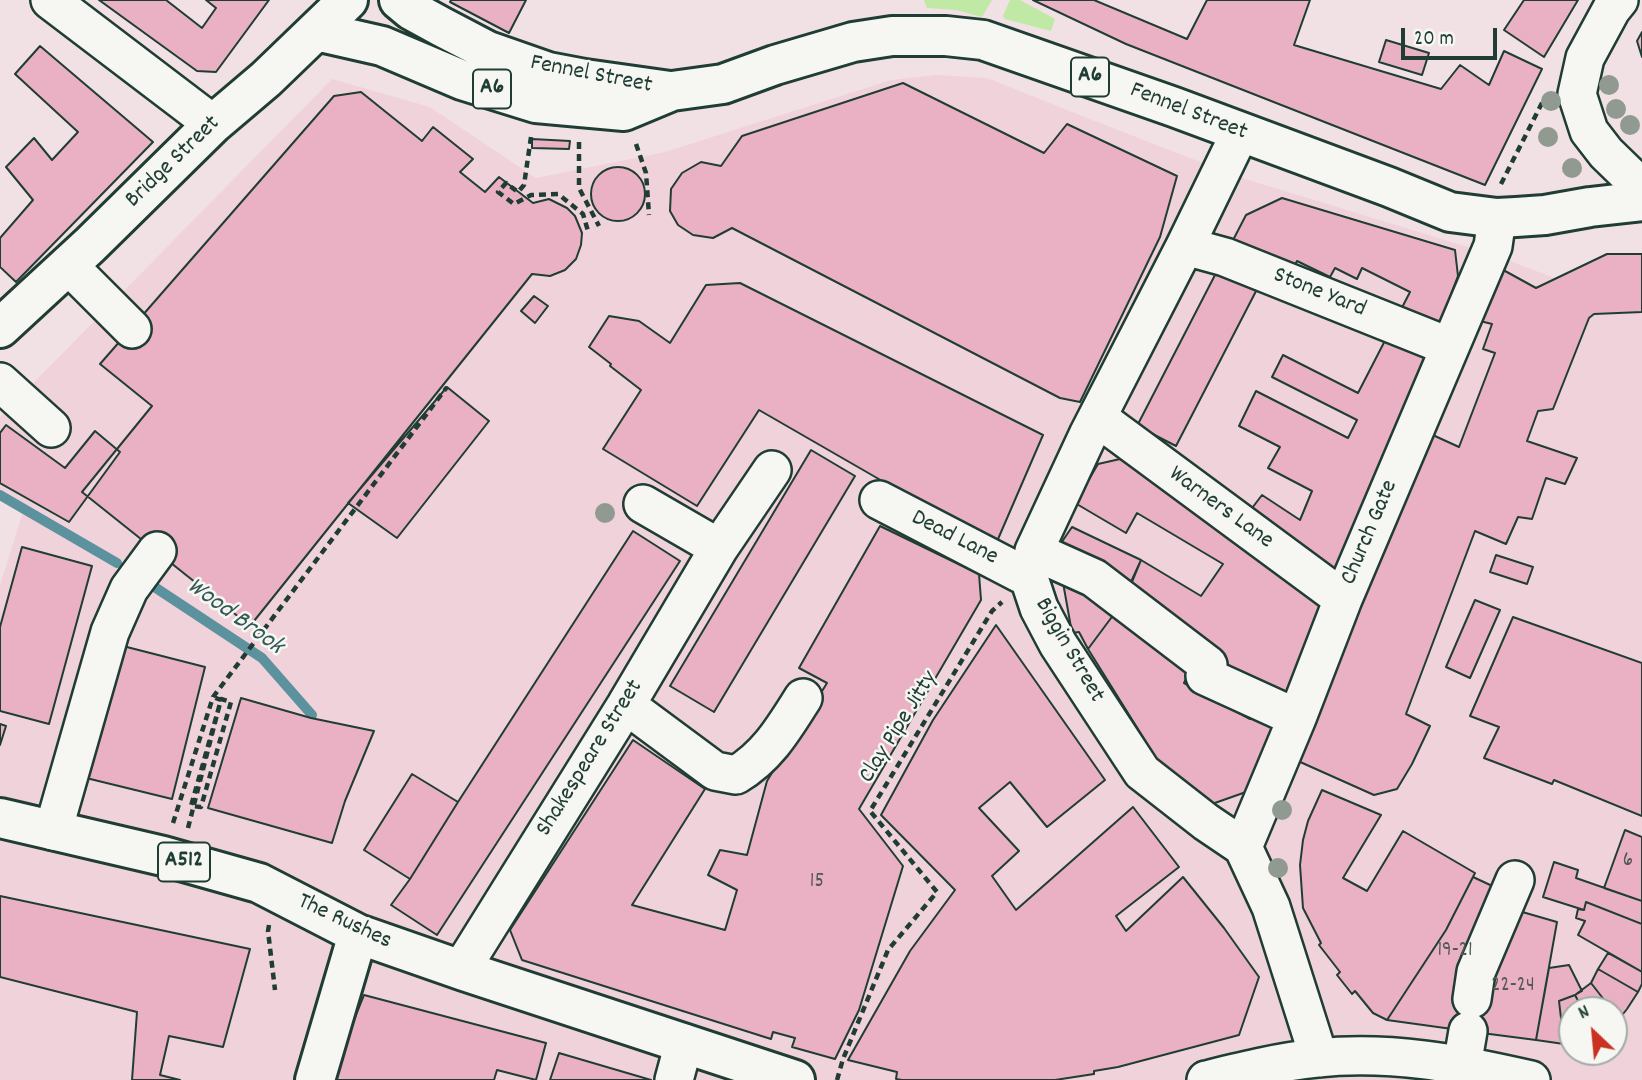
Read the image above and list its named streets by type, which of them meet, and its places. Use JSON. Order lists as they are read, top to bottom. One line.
{"streets":{"main road":["Fennel Street","A6","Bridge Street","A512","The Rushes"],"street":["Stone Yard","Warners Lane","Church Gate","Dead Lane","Biggin Street","Shakespeare Street"],"path":["Clay Pipe Jitty"]},"crossings":[["Fennel Street","A6"],["Fennel Street","Bridge Street"],["Fennel Street","Church Gate"],["A6","Church Gate"],["Stone Yard","Church Gate"],["Warners Lane","Church Gate"],["Church Gate","Dead Lane"],["Church Gate","Biggin Street"],["Dead Lane","Biggin Street"],["Dead Lane","Clay Pipe Jitty"],["Biggin Street","Clay Pipe Jitty"],["Shakespeare Street","The Rushes"],["A512","The Rushes"]],"water":["Wood Brook"],"house_numbers":["6","15","19-21","22-24"],"scale_bar":"20 m","north":"top left"}
